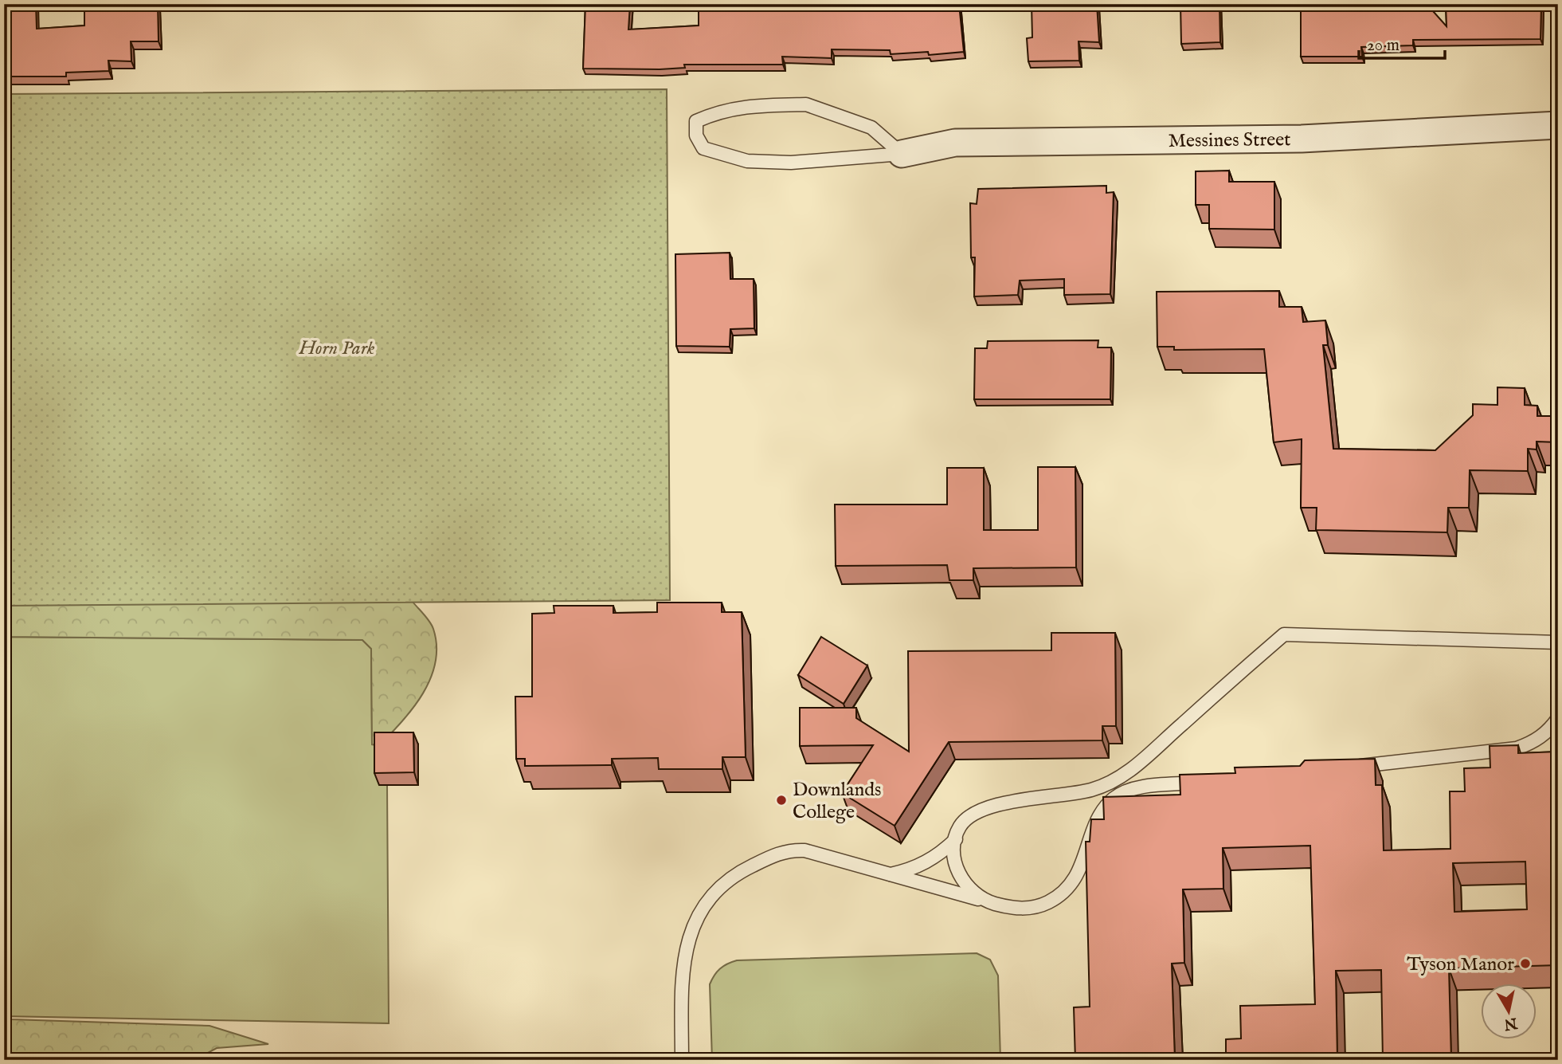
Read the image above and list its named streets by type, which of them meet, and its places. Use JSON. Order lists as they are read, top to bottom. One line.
{"streets":{"street":["Messines Street"]},"parks":["Horn Park"],"places":["Downlands College","Tyson Manor"],"scale_bar":"20 m","north":"bottom"}
